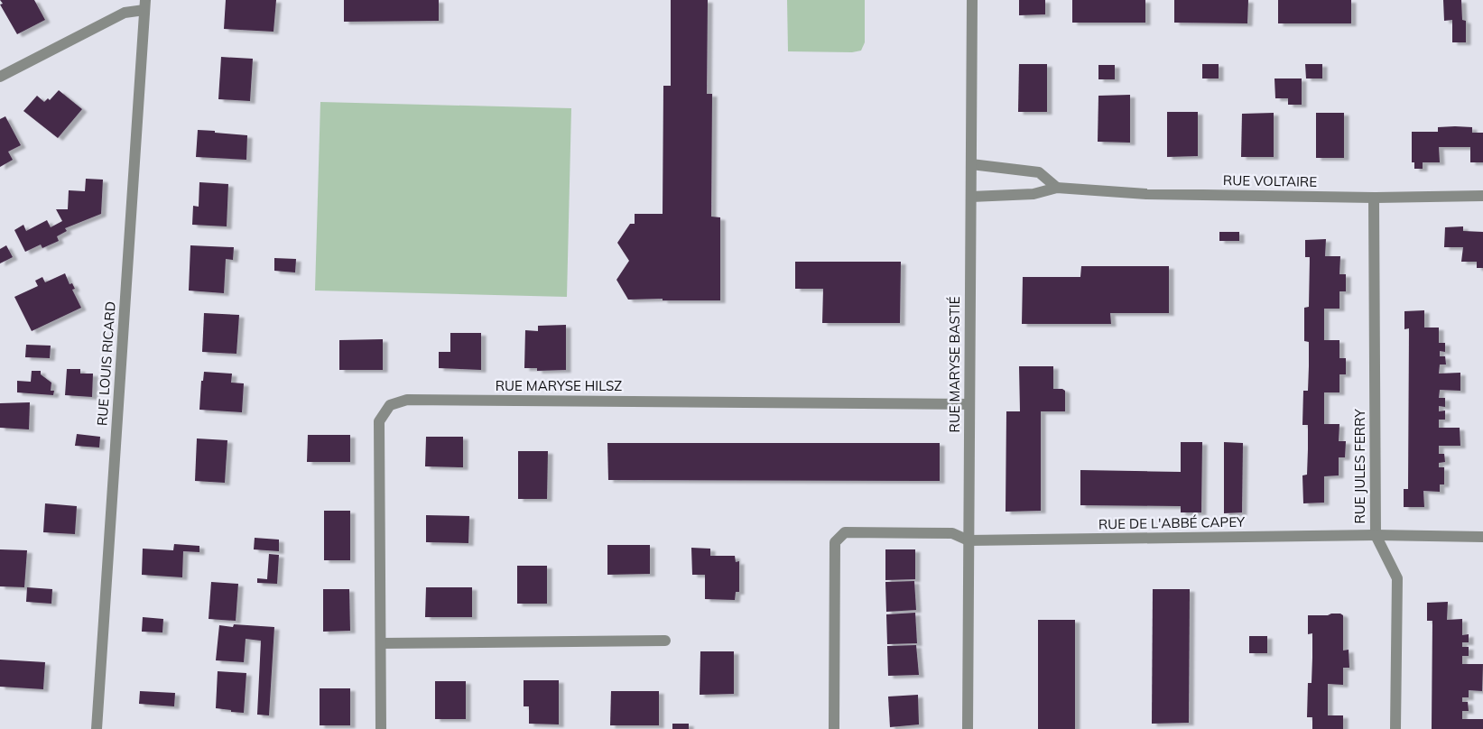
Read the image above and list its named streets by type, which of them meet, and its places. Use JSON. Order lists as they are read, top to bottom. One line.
{"streets":{"street":["RUE VOLTAIRE","RUE LOUIS RICARD","RUE MARYSE BASTIÉ","RUE MARYSE HILSZ","RUE JULES FERRY","RUE DE L'ABBÉ CAPEY"]},"crossings":[["RUE VOLTAIRE","RUE MARYSE BASTIÉ"],["RUE VOLTAIRE","RUE JULES FERRY"],["RUE MARYSE BASTIÉ","RUE MARYSE HILSZ"],["RUE MARYSE BASTIÉ","RUE DE L'ABBÉ CAPEY"],["RUE JULES FERRY","RUE DE L'ABBÉ CAPEY"]]}
